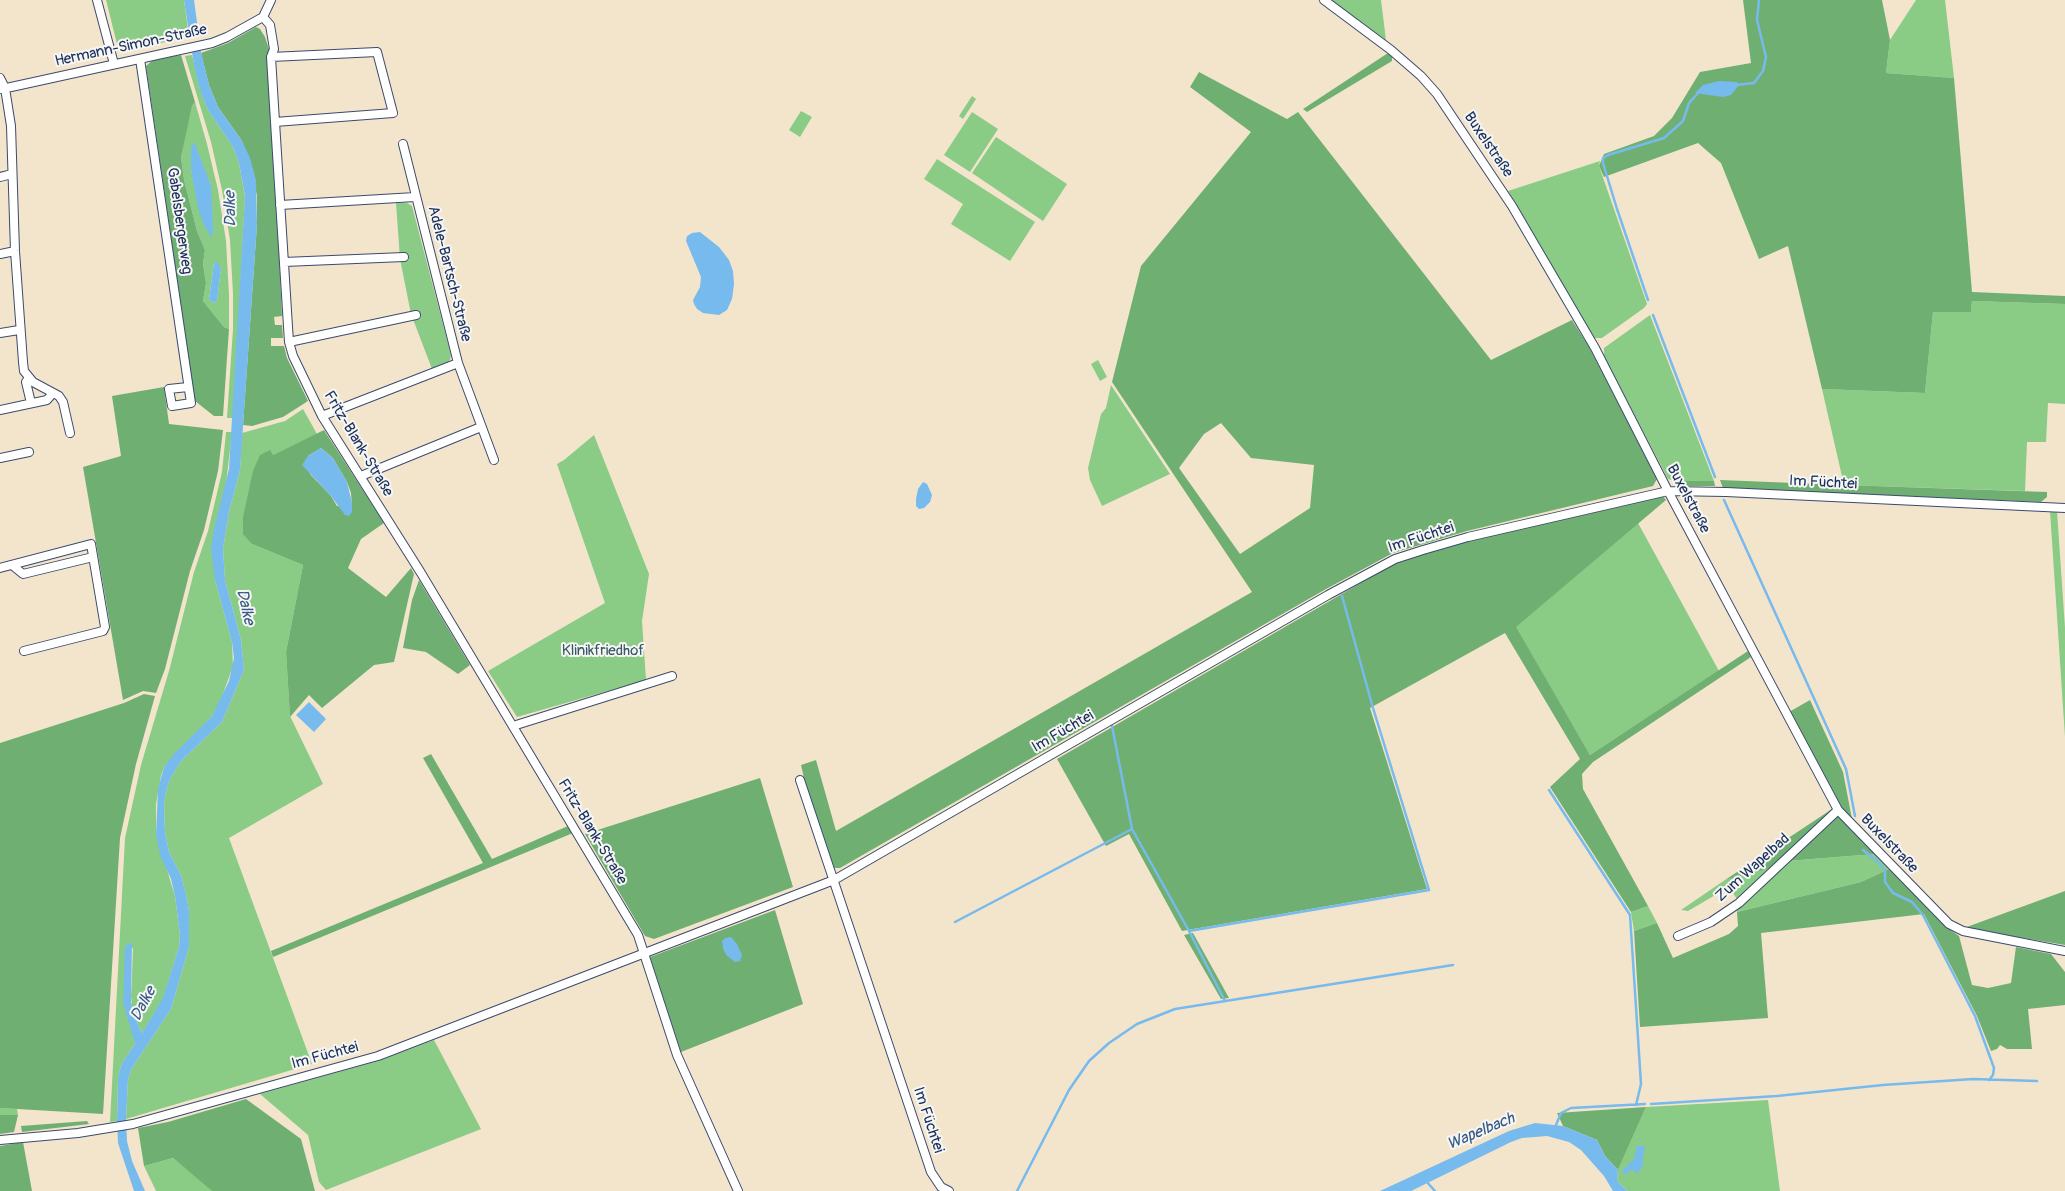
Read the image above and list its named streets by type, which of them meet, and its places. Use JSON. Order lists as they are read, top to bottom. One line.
{"streets":{"street":["Hermann-Simon-Straße","Buxelstraße","Gabelsbergerweg","Adele-Bartsch-Straße","Fritz-Blank-Straße","Im Füchtei","Zum Wapelbad"]},"crossings":[["Hermann-Simon-Straße","Gabelsbergerweg"],["Hermann-Simon-Straße","Fritz-Blank-Straße"],["Buxelstraße","Im Füchtei"],["Buxelstraße","Zum Wapelbad"],["Adele-Bartsch-Straße","Fritz-Blank-Straße"],["Fritz-Blank-Straße","Im Füchtei"]],"water":["Dalke","Wapelbach"],"parks":["Klinikfriedhof"]}
